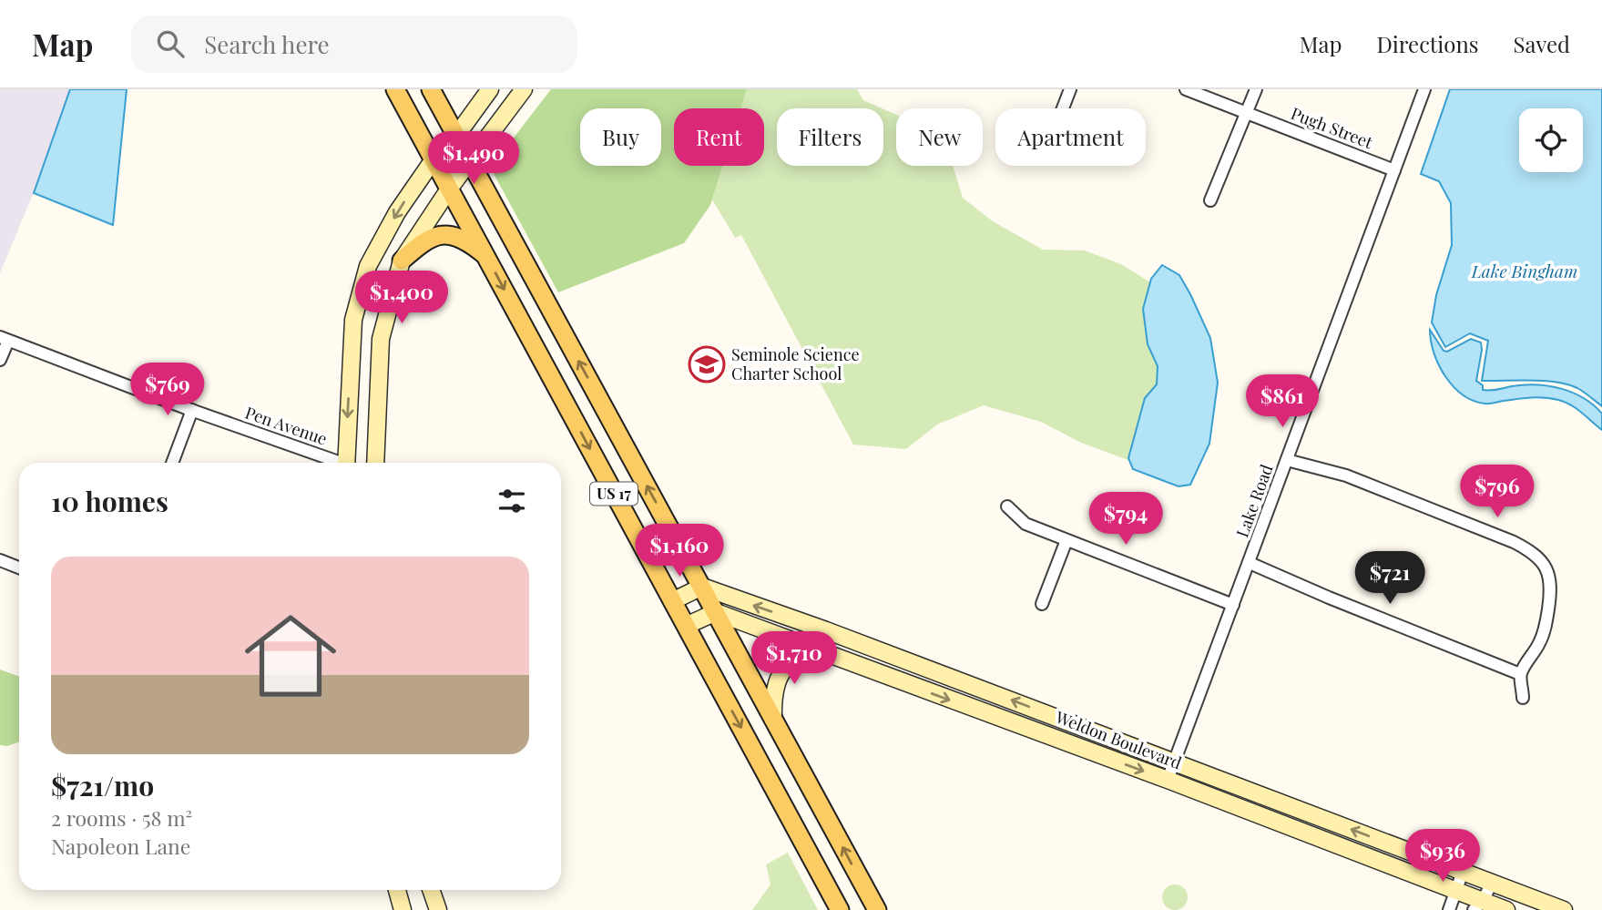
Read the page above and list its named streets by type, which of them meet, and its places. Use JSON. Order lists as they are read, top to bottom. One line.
{"streets":{"main road":["US 17"],"street":["Pugh Street","Pen Avenue","Lake Road","Weldon Boulevard"]},"crossings":[["Pugh Street","Lake Road"],["US 17","Weldon Boulevard"],["Lake Road","Weldon Boulevard"]],"water":["Lake Bingham"],"places":{"school or university":["Seminole Science Charter School"]},"page":{"header":"Map","search":"Search here","nav":["Map","Directions","Saved"],"chip":["Buy","Rent","Filters","New","Apartment"],"price":["$1,490","$1,400","$769","$861","$796","$794","$1,160","$721","$1,710","$936"],"heading":"10 homes","list":[{"name":"$721/mo","note":"2 rooms · 58 m² · Napoleon Lane"}]}}
